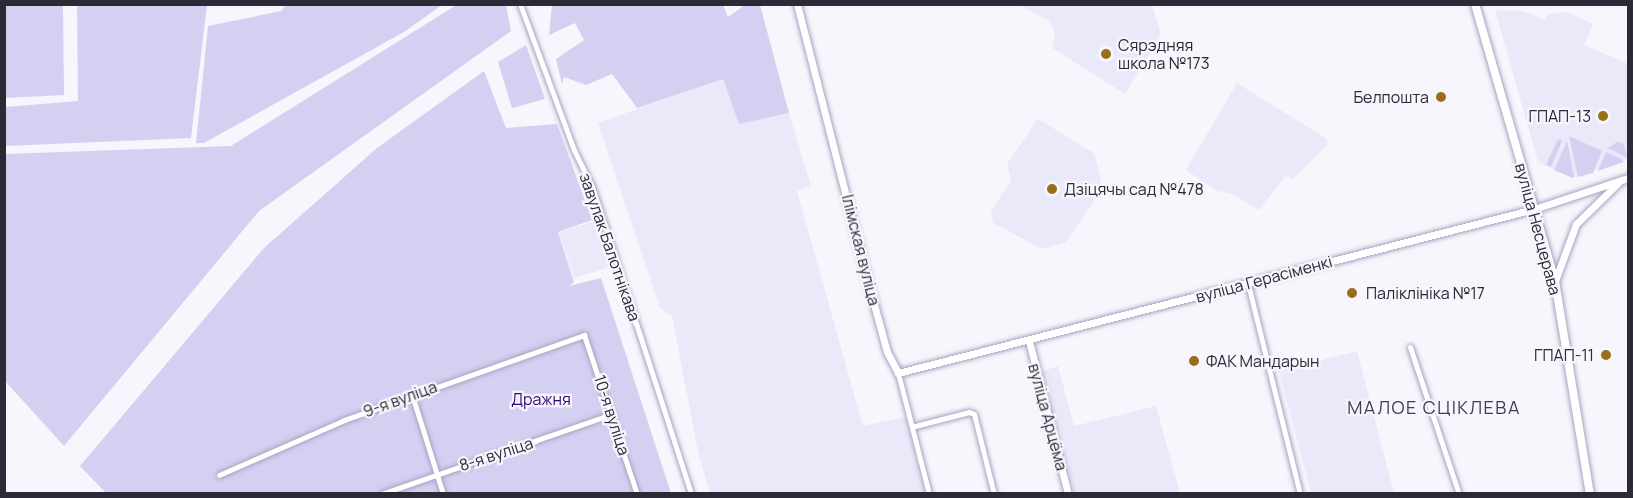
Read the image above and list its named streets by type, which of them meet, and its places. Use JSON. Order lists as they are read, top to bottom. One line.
{"streets":{"main road":["вуліца Несцерава"],"street":["завулак Балотнікава","Ілімская вуліца","вуліца Герасіменкі","9-я вуліца","10-я вуліца","вуліца Арцёма","8-я вуліца"]},"crossings":[["вуліца Несцерава","вуліца Герасіменкі"],["Ілімская вуліца","вуліца Герасіменкі"],["вуліца Герасіменкі","вуліца Арцёма"],["9-я вуліца","10-я вуліца"],["10-я вуліца","8-я вуліца"]],"districts":["МАЛОЕ СЦІКЛЕВА"],"parks":["Дражня"],"places":["Сярэдняя школа №173","Белпошта","ГПАП-13","Дзіцячы сад №478","Паліклініка №17","ГПАП-11","ФАК Мандарын"]}
